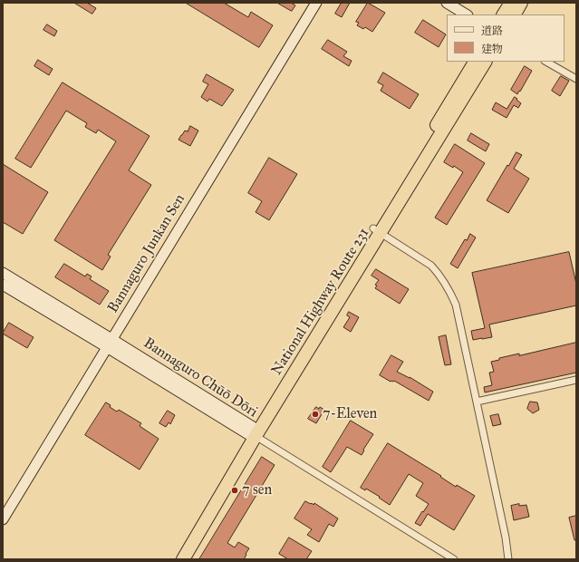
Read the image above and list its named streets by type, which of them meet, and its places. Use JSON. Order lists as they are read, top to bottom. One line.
{"streets":{"highway":["National Highway Route 231"],"street":["Bannaguro Junkan Sen","Bannaguro Chūō Dōri"]},"crossings":[["Bannaguro Junkan Sen","Bannaguro Chūō Dōri"],["National Highway Route 231","Bannaguro Chūō Dōri"]],"places":["7-Eleven","7 sen"],"legend":["道路","建物"]}
